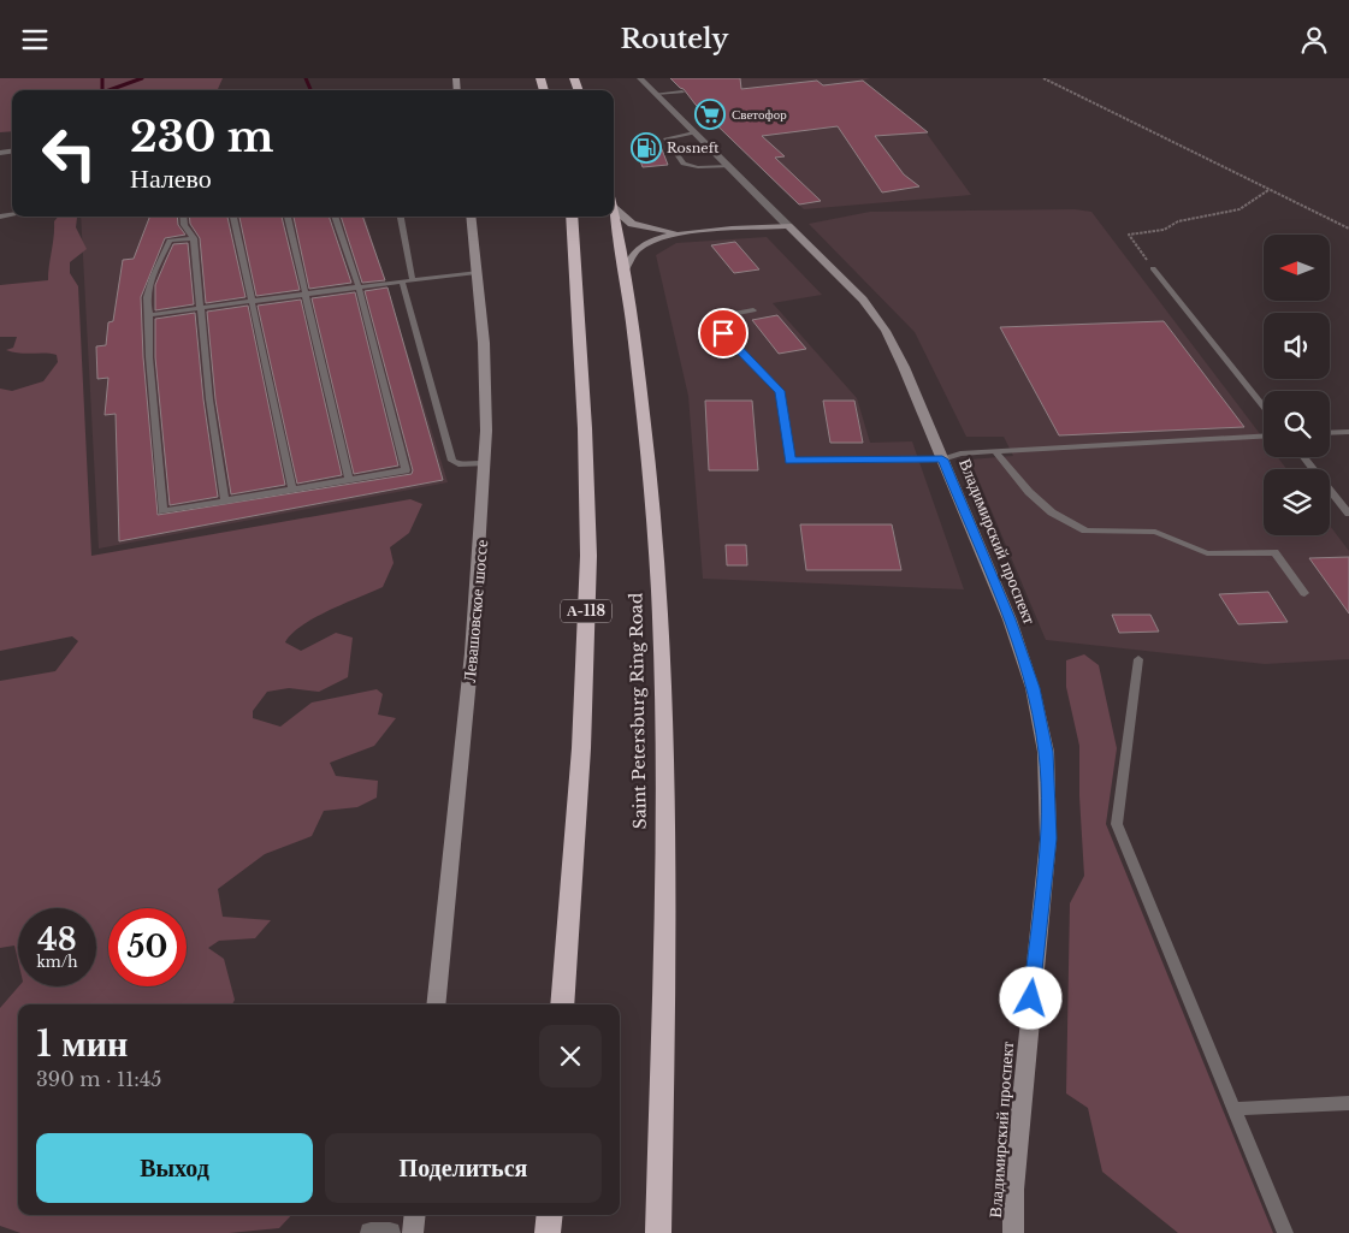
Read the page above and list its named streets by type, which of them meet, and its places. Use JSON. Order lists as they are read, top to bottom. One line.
{"streets":{"highway":["А-118","Saint Petersburg Ring Road"],"main road":["Владимирский проспект","Левашовское шоссе"]},"places":{"supermarket":["Светофор"],"fuel station":["Rosneft"]},"north":"left","page":{"header":"Routely","turn":["230 m","Налево"],"speed":"48 km/h","limit":"50","heading":["1 мин","390 m · 11:45"],"buttons":["Выход","Поделиться"]}}
